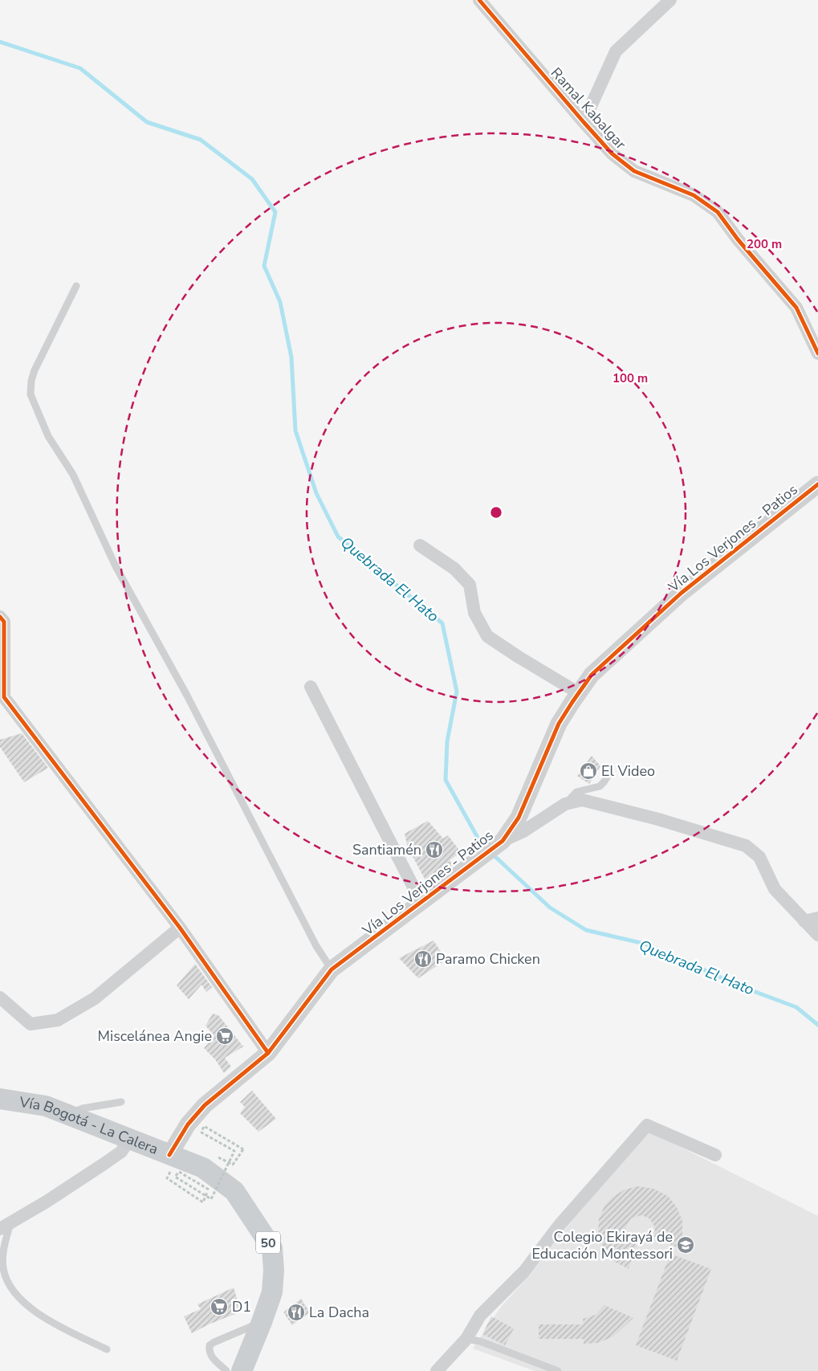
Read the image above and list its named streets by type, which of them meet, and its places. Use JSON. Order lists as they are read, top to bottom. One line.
{"streets":{"main road":["Vía Bogotá - La Calera","50"],"street":["Ramal Kabalgar","Vía Los Verjones - Patios"]},"crossings":[["Vía Los Verjones - Patios","Vía Bogotá - La Calera"]],"water":["Quebrada El Hato"],"places":{"shop":["El Video"],"restaurant":["Santiamén","Paramo Chicken","La Dacha"],"supermarket":["Miscelánea Angie","D1"],"school or university":["Colegio Ekirayá de Educación Montessori"]},"rings":["200 m","100 m"]}
